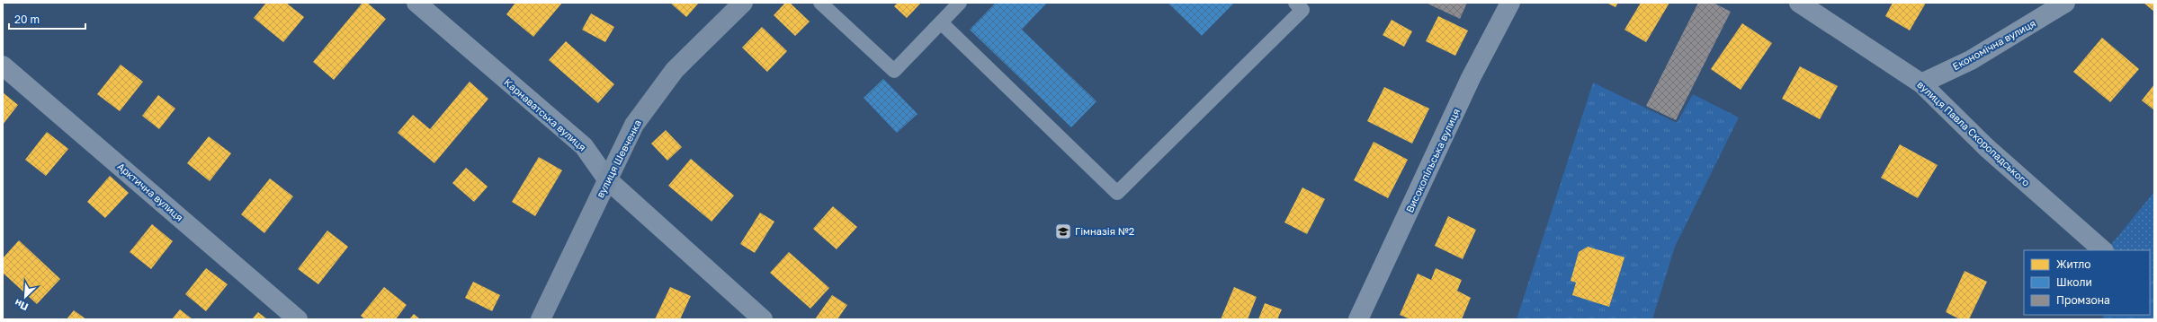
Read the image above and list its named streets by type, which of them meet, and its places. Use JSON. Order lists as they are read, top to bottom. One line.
{"streets":{"street":["Економічна вулиця","Карнаватська вулиця","вулиця Павла Скоропадського","вулиця Шевченка","Високопільська вулиця","Арктична вулиця"]},"crossings":[["Економічна вулиця","вулиця Павла Скоропадського"],["Карнаватська вулиця","вулиця Шевченка"]],"places":{"school or university":["Гімназія №2"]},"legend":["Житло","Школи","Промзона"],"scale_bar":"20 m","north":"bottom left"}
